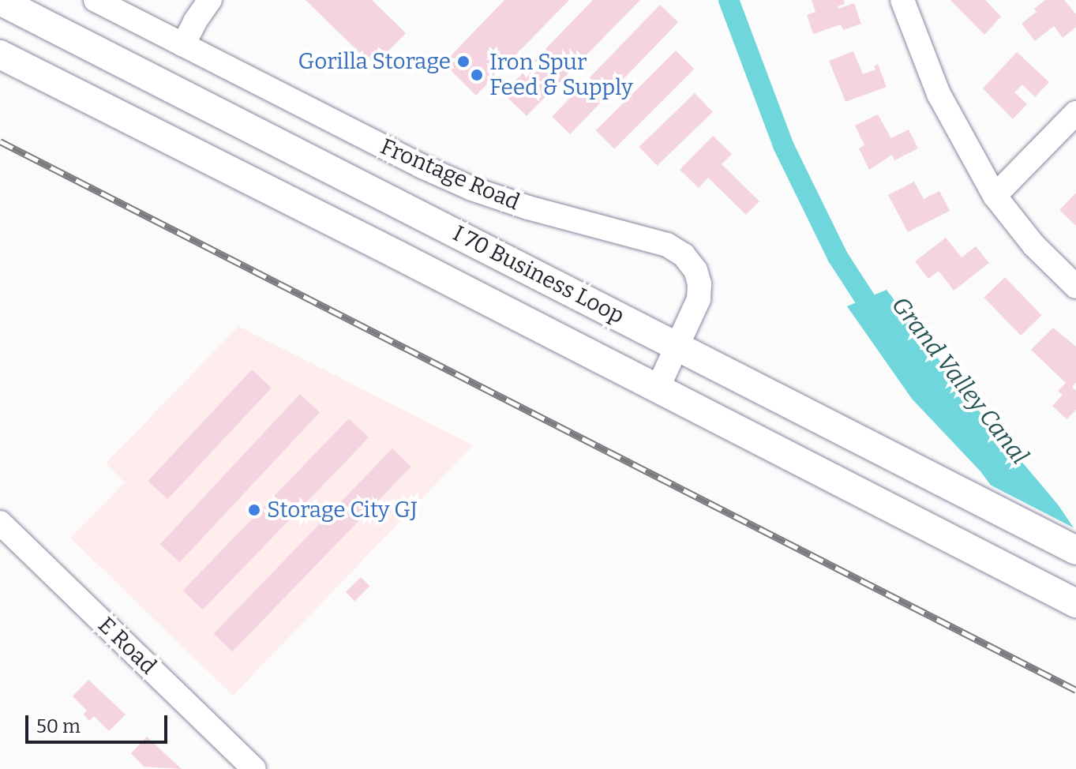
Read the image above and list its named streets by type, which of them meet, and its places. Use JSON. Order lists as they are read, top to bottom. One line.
{"streets":{"main road":["I 70 Business Loop"],"street":["Frontage Road","E Road"]},"crossings":[["Frontage Road","I 70 Business Loop"]],"water":["Grand Valley Canal"],"places":["Gorilla Storage","Iron Spur Feed & Supply","Storage City GJ"],"scale_bar":"50 m"}
